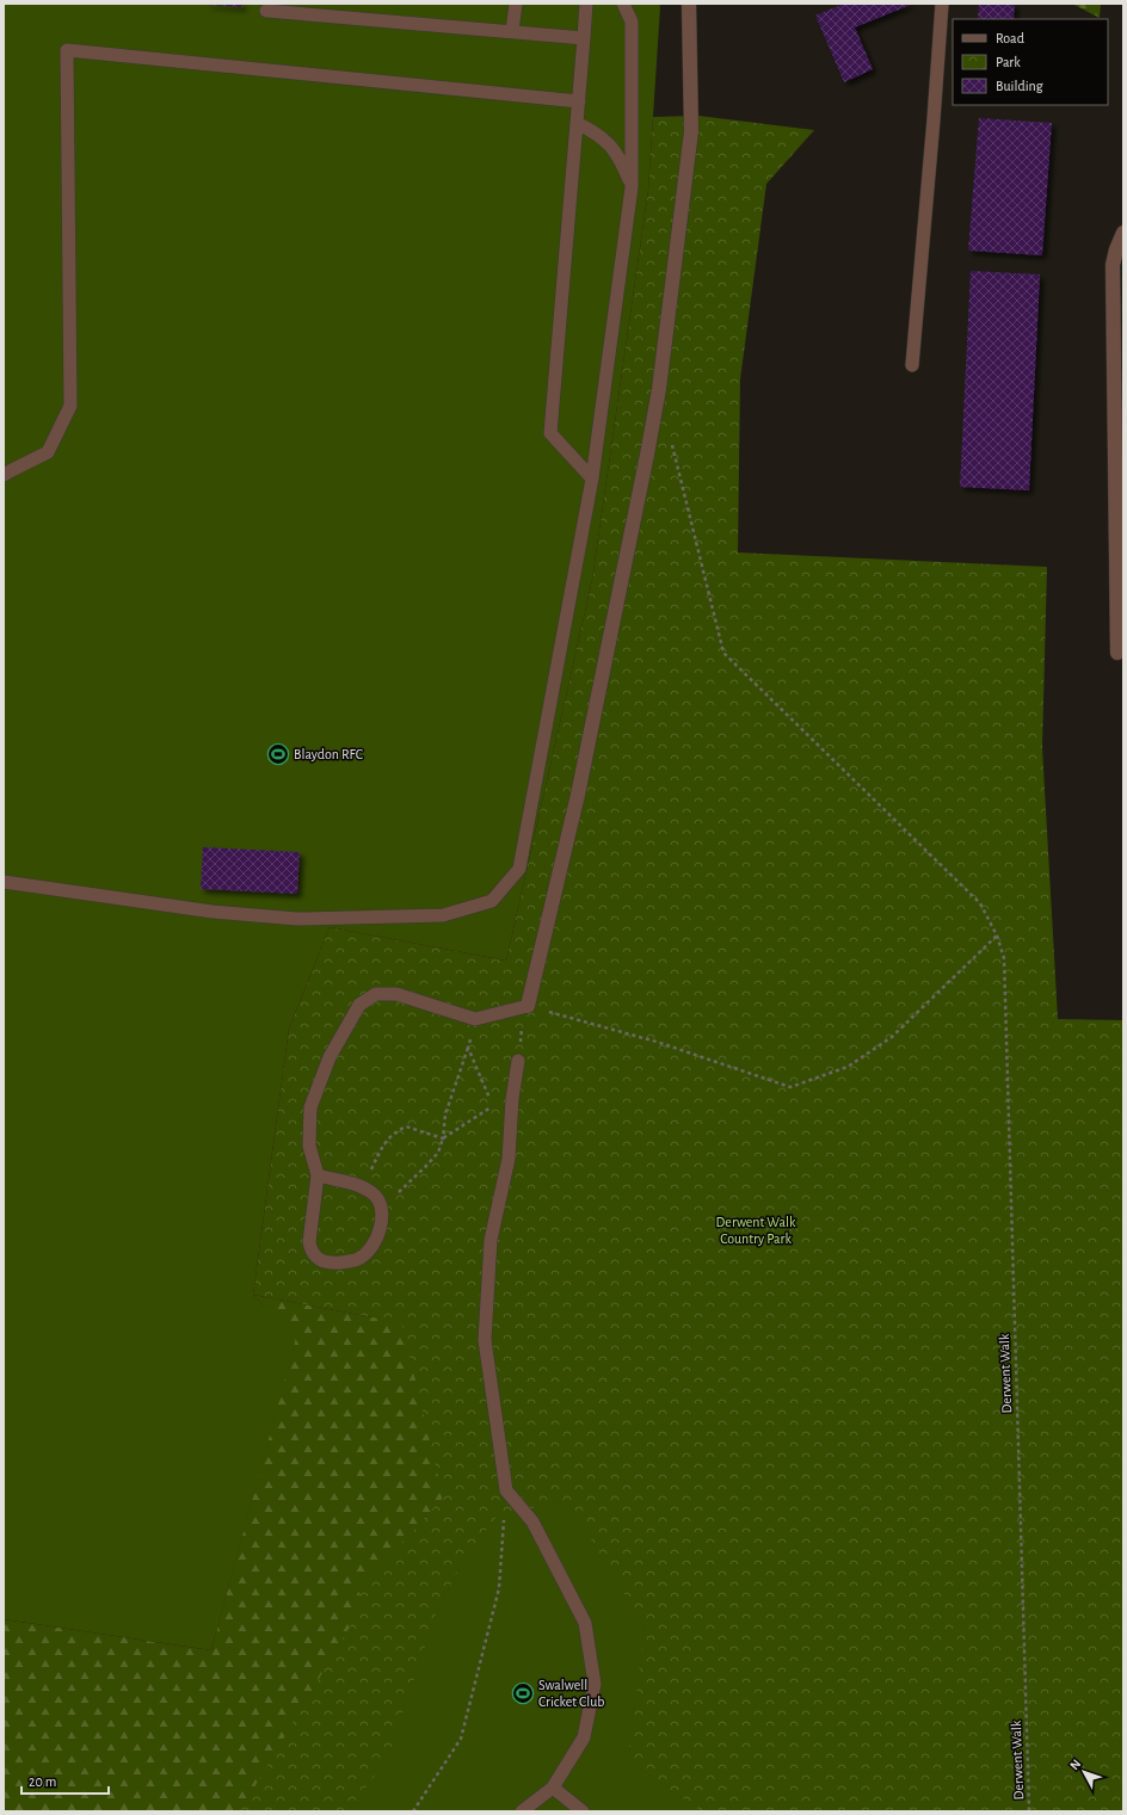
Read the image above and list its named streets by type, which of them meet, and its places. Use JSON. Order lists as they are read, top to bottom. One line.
{"streets":{"path":["Derwent Walk"]},"parks":["Derwent Walk Country Park"],"places":{"sports":["Blaydon RFC","Swalwell Cricket Club"]},"legend":["Road","Park","Building"],"scale_bar":"20 m","north":"top left"}
